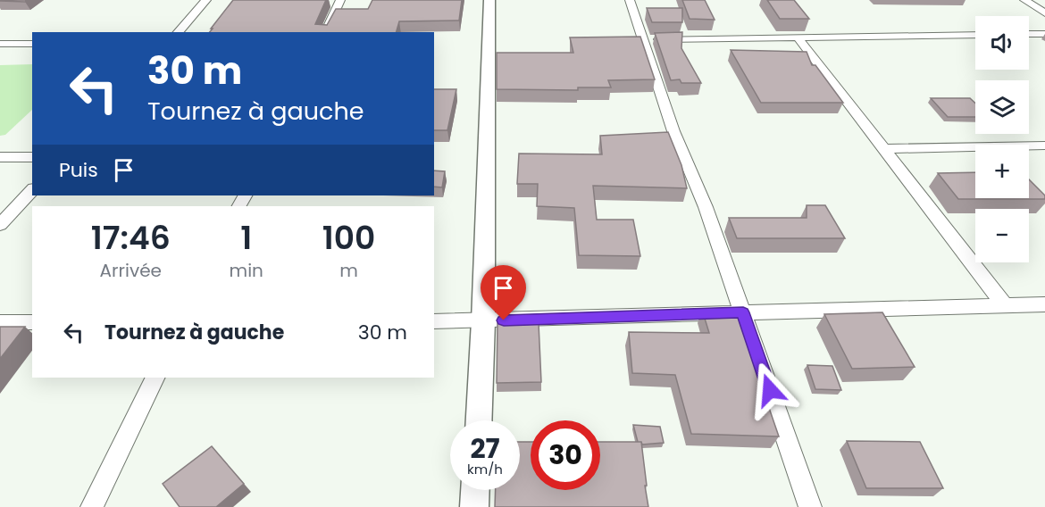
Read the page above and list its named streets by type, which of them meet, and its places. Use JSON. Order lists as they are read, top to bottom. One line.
{"page":{"map_buttons":["+","−"],"turn":["30 m","Tournez à gauche"],"then":"Puis","eta":["17:46","Arrivée","1","min","100","m"],"list":[{"name":"Tournez à gauche","value":"30 m"}],"speed":"27 km/h","limit":"30"}}
